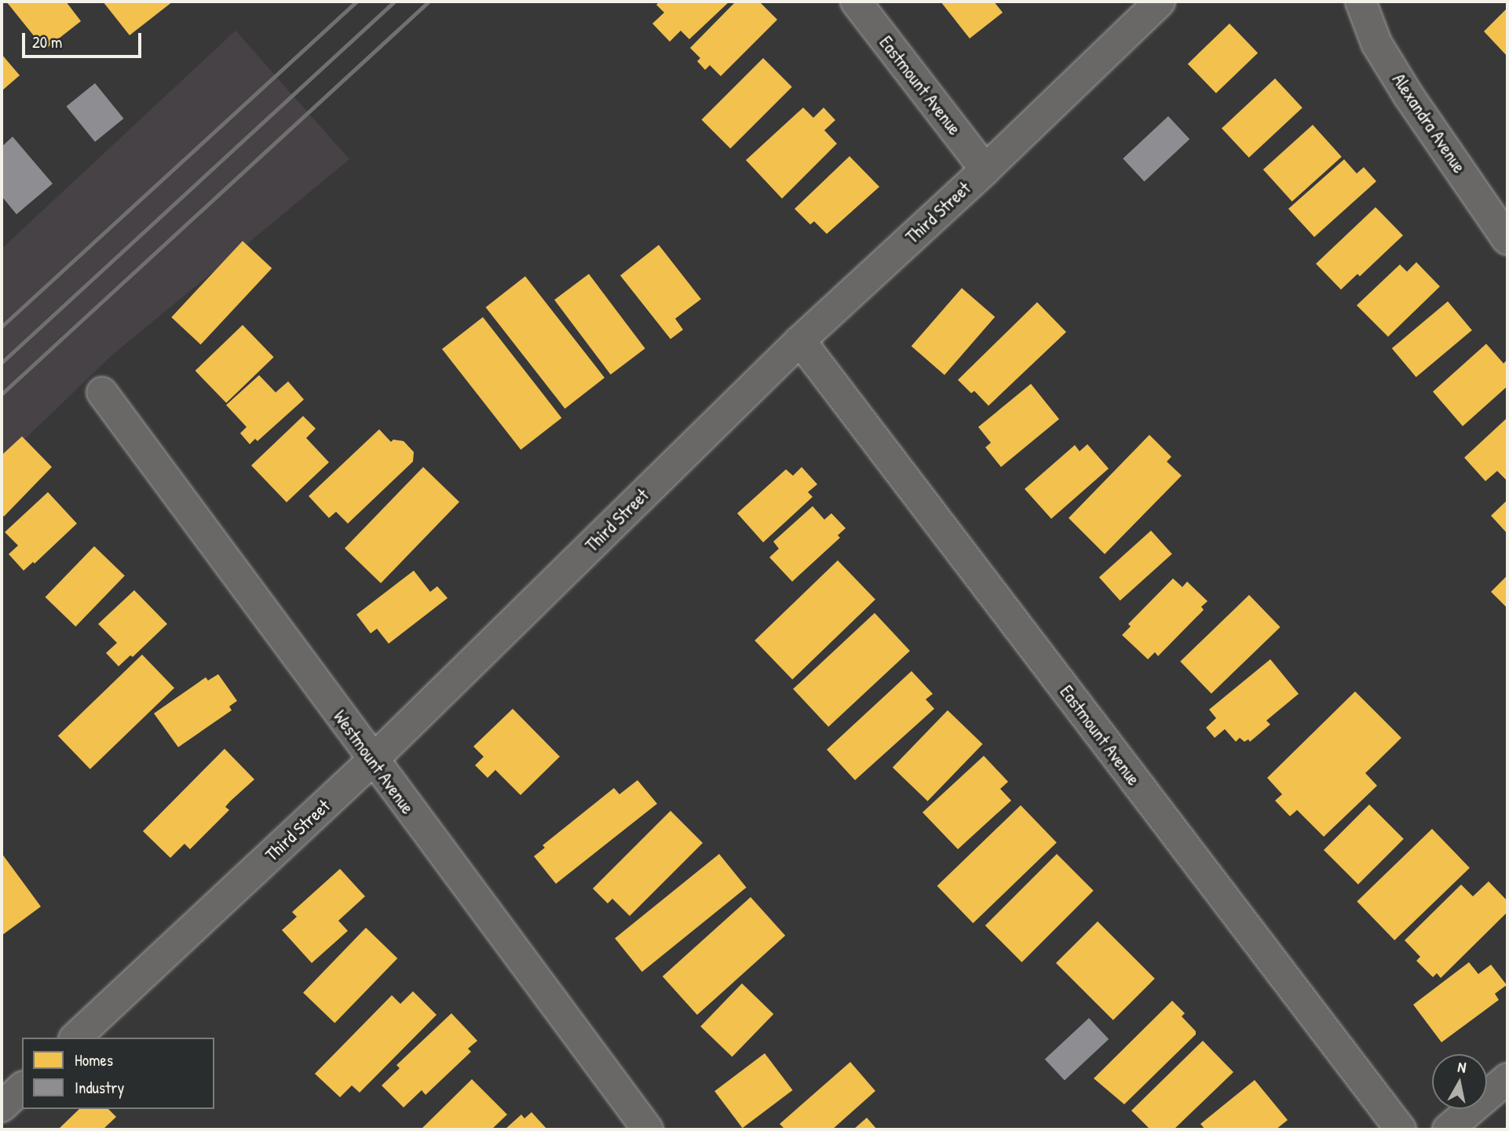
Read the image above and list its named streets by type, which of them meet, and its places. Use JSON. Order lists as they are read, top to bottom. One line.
{"streets":{"street":["Eastmount Avenue","Alexandra Avenue","Third Street","Westmount Avenue"]},"crossings":[["Eastmount Avenue","Third Street"],["Third Street","Westmount Avenue"]],"legend":["Homes","Industry"],"scale_bar":"20 m","north":"top"}
